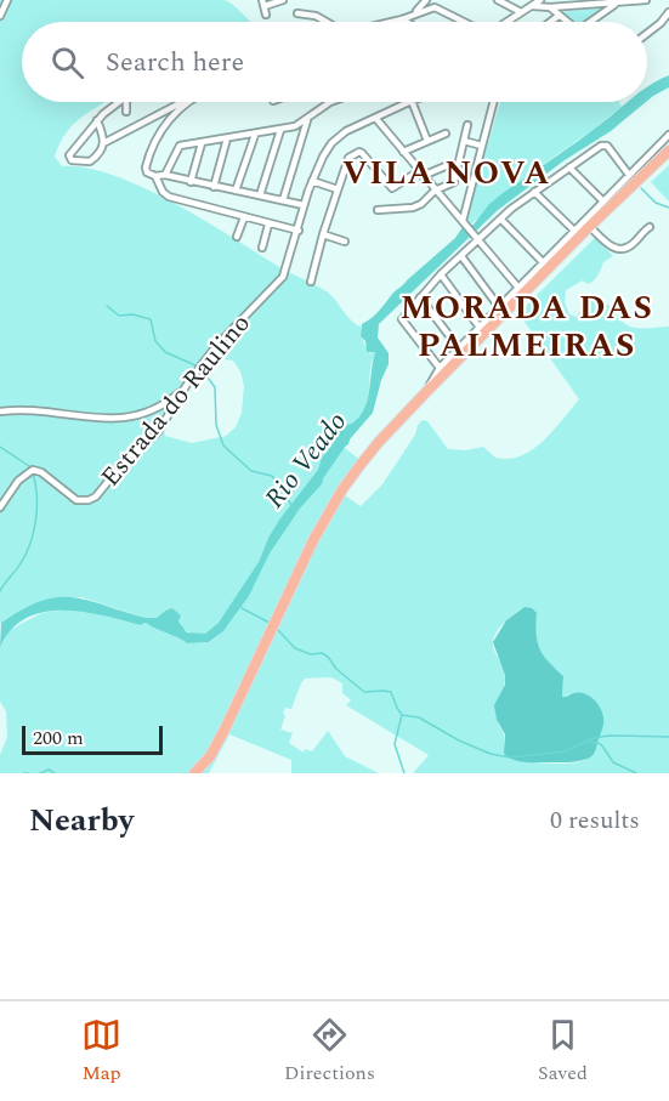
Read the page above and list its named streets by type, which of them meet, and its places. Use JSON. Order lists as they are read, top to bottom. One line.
{"streets":{"street":["Estrada do Raulino"]},"districts":["VILA NOVA","MORADA DAS PALMEIRAS"],"water":["Rio Veado"],"scale_bar":"200 m","page":{"search":"Search here","scale":"200 m","heading":["Nearby","0 results"],"nav":["Map","Directions","Saved"]}}
